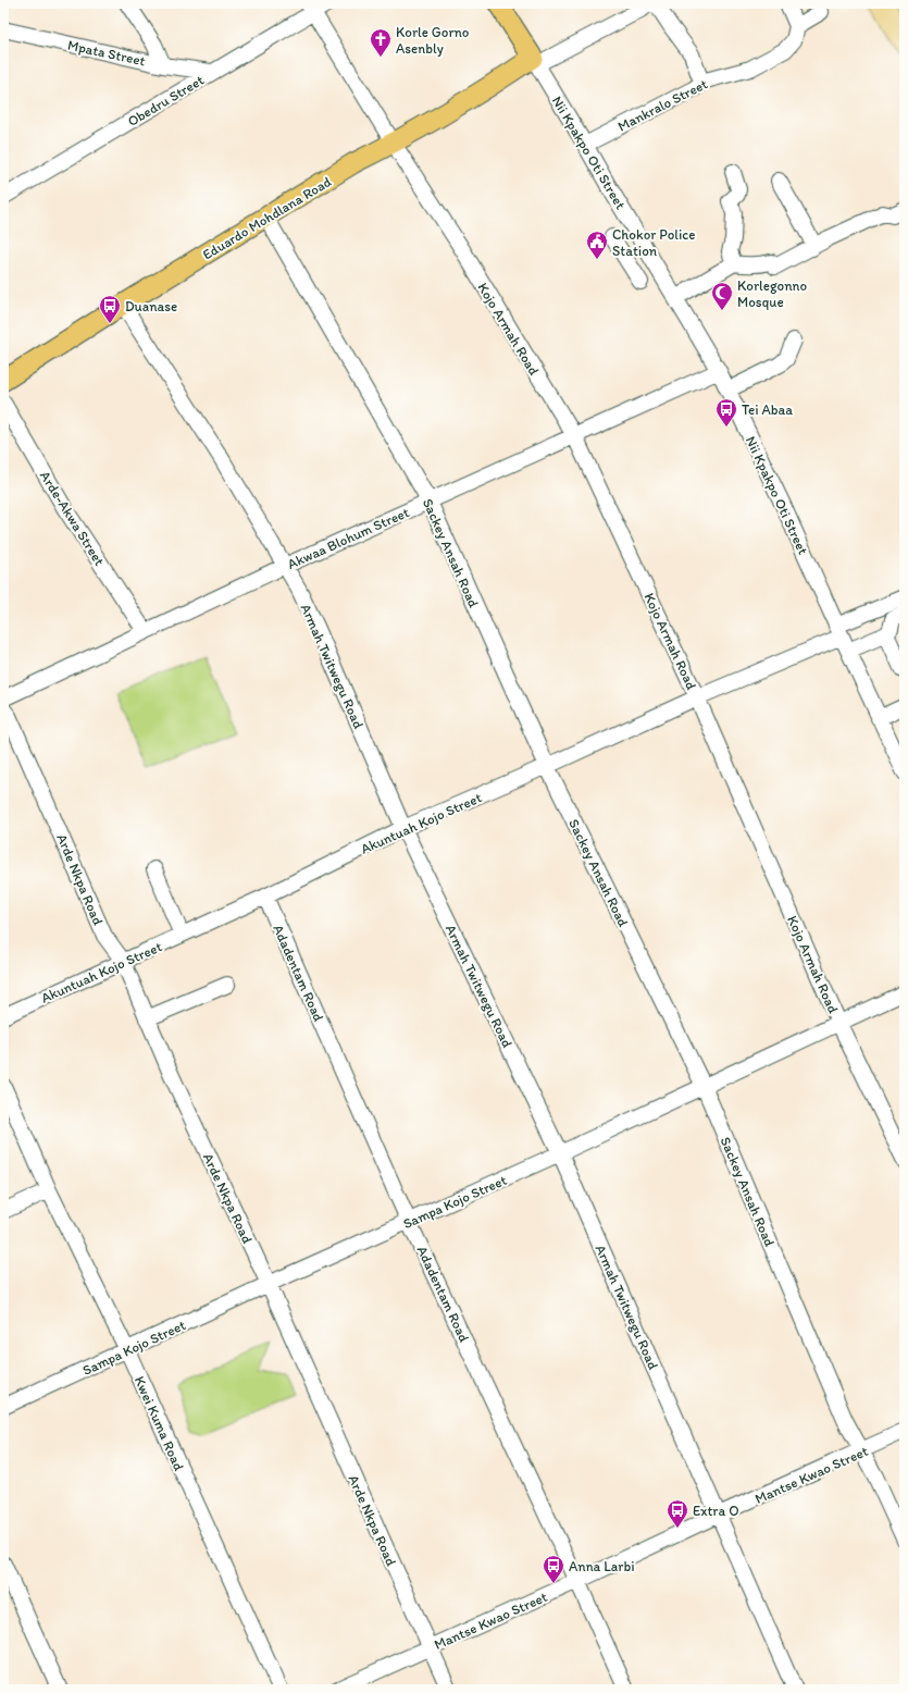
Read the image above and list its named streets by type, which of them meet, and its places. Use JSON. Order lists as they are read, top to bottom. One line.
{"streets":{"main road":["Nii Kpakpo Oti Street","Eduardo Mohdlana Road"],"street":["Mpata Street","Obedru Street","Mankralo Street","Kojo Armah Road","Arde-Akwa Street","Akwaa Blohum Street","Sackey Ansah Road","Armah Twitwegu Road","Akuntuah Kojo Street","Arde Nkpa Road","Adadentam Road","Sampa Kojo Street","Kwei Kuma Road","Mantse Kwao Street"]},"crossings":[["Mpata Street","Obedru Street"],["Obedru Street","Kojo Armah Road"],["Mankralo Street","Nii Kpakpo Oti Street"],["Nii Kpakpo Oti Street","Eduardo Mohdlana Road"],["Nii Kpakpo Oti Street","Akwaa Blohum Street"],["Nii Kpakpo Oti Street","Akuntuah Kojo Street"],["Eduardo Mohdlana Road","Kojo Armah Road"],["Eduardo Mohdlana Road","Sackey Ansah Road"],["Eduardo Mohdlana Road","Armah Twitwegu Road"],["Kojo Armah Road","Akwaa Blohum Street"],["Kojo Armah Road","Akuntuah Kojo Street"],["Kojo Armah Road","Sampa Kojo Street"],["Arde-Akwa Street","Akwaa Blohum Street"],["Akwaa Blohum Street","Sackey Ansah Road"],["Akwaa Blohum Street","Armah Twitwegu Road"],["Sackey Ansah Road","Akuntuah Kojo Street"],["Sackey Ansah Road","Sampa Kojo Street"],["Sackey Ansah Road","Mantse Kwao Street"],["Armah Twitwegu Road","Akuntuah Kojo Street"],["Armah Twitwegu Road","Sampa Kojo Street"],["Armah Twitwegu Road","Mantse Kwao Street"],["Akuntuah Kojo Street","Arde Nkpa Road"],["Akuntuah Kojo Street","Adadentam Road"],["Arde Nkpa Road","Sampa Kojo Street"],["Arde Nkpa Road","Mantse Kwao Street"],["Adadentam Road","Sampa Kojo Street"],["Adadentam Road","Mantse Kwao Street"],["Sampa Kojo Street","Kwei Kuma Road"]],"places":{"church":["Korle Gorno Asenbly"],"public building":["Chokor Police Station"],"mosque":["Korlegonno Mosque"],"bus stop":["Duanase","Tei Abaa","Extra O","Anna Larbi"]}}
